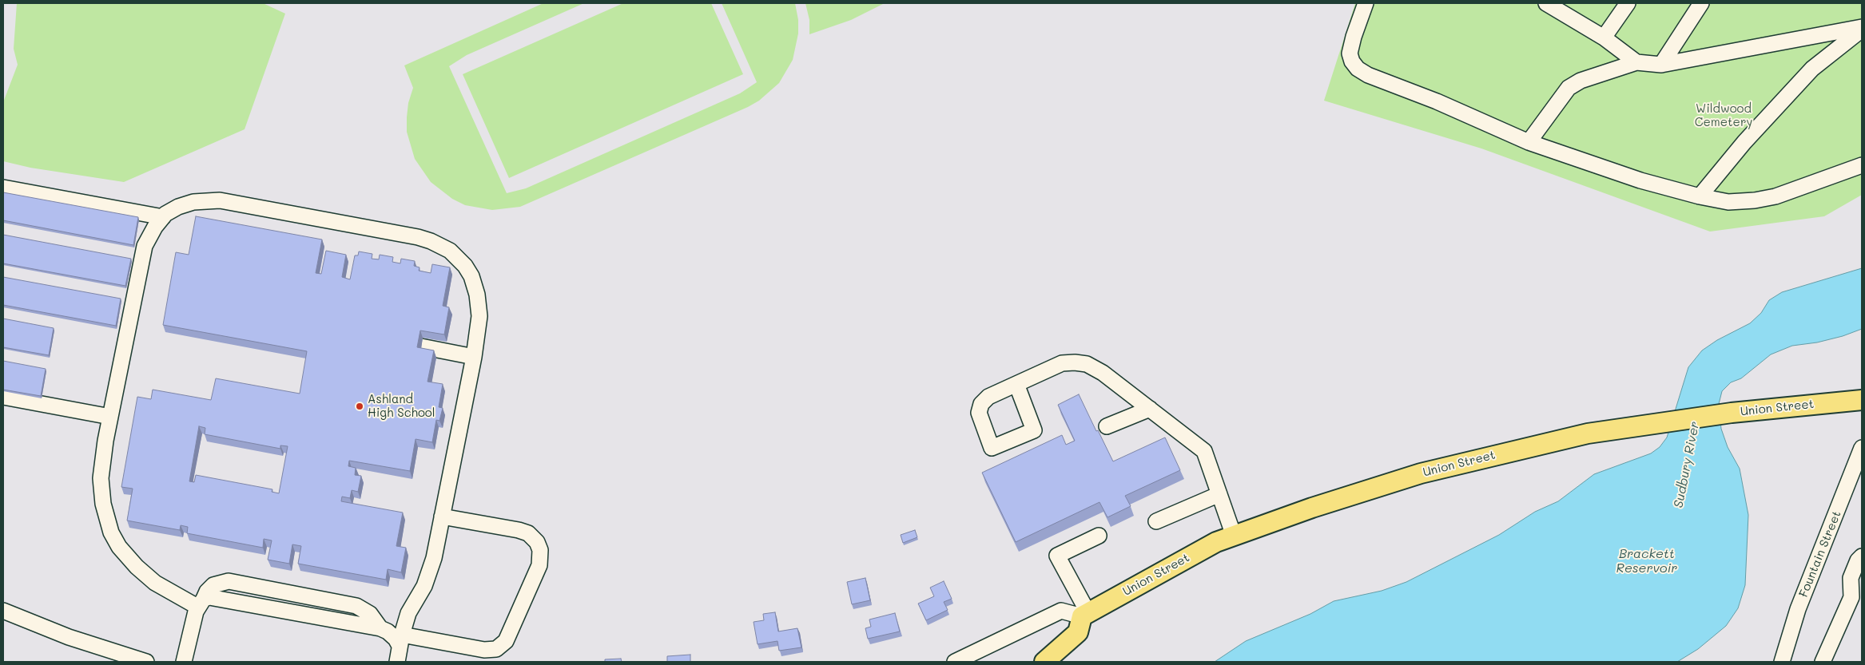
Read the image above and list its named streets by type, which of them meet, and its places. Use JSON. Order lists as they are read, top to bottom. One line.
{"streets":{"main road":["Union Street"],"street":["Fountain Street"]},"water":["Sudbury River","Brackett Reservoir"],"parks":["Wildwood Cemetery"],"places":["Ashland High School"]}
